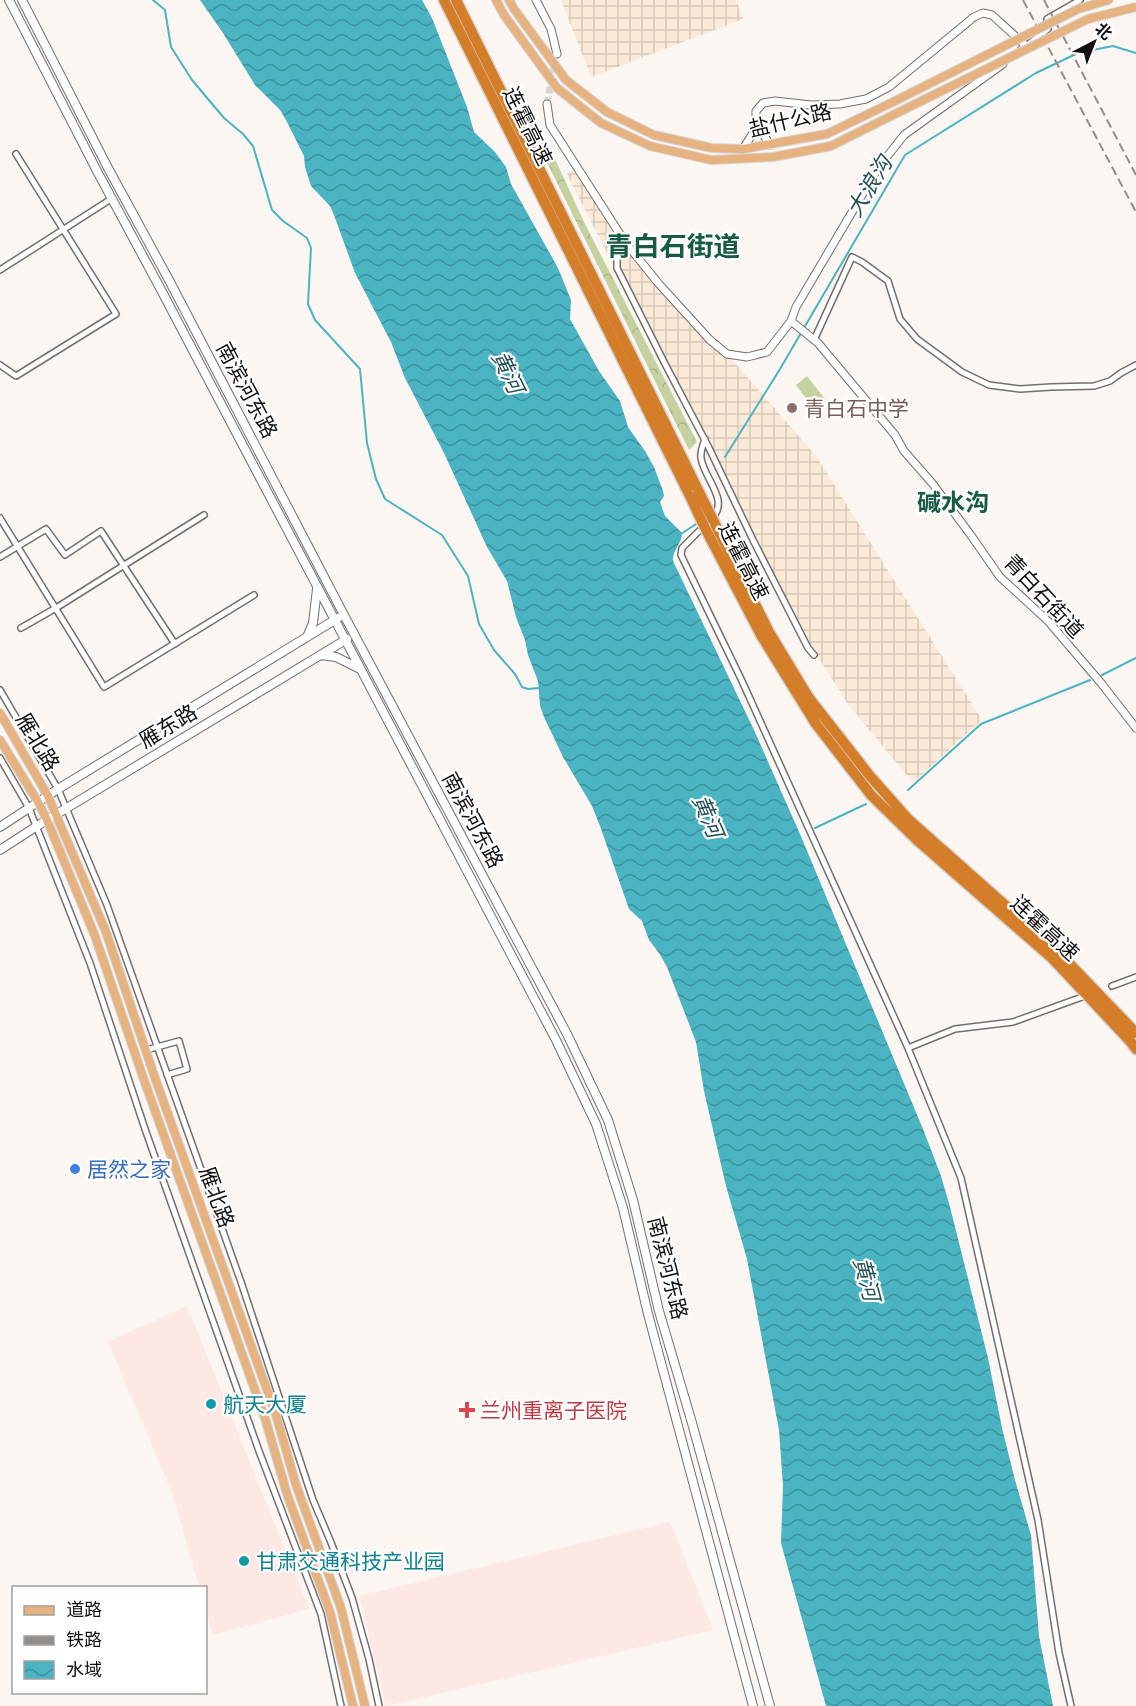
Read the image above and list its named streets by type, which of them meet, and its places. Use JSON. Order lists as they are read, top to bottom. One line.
{"streets":{"highway":["连霍高速"],"main road":["盐什公路","南滨河东路","雁东路","雁北路"],"street":["青白石街道"]},"crossings":[["南滨河东路","雁东路"],["雁东路","雁北路"]],"districts":["青白石街道","碱水沟"],"water":["大浪沟","黄河"],"places":{"other":["青白石中学","居然之家","航天大厦","甘肃交通科技产业园"],"health":["兰州重离子医院"]},"legend":["道路","铁路","水域"],"north":"top right"}
